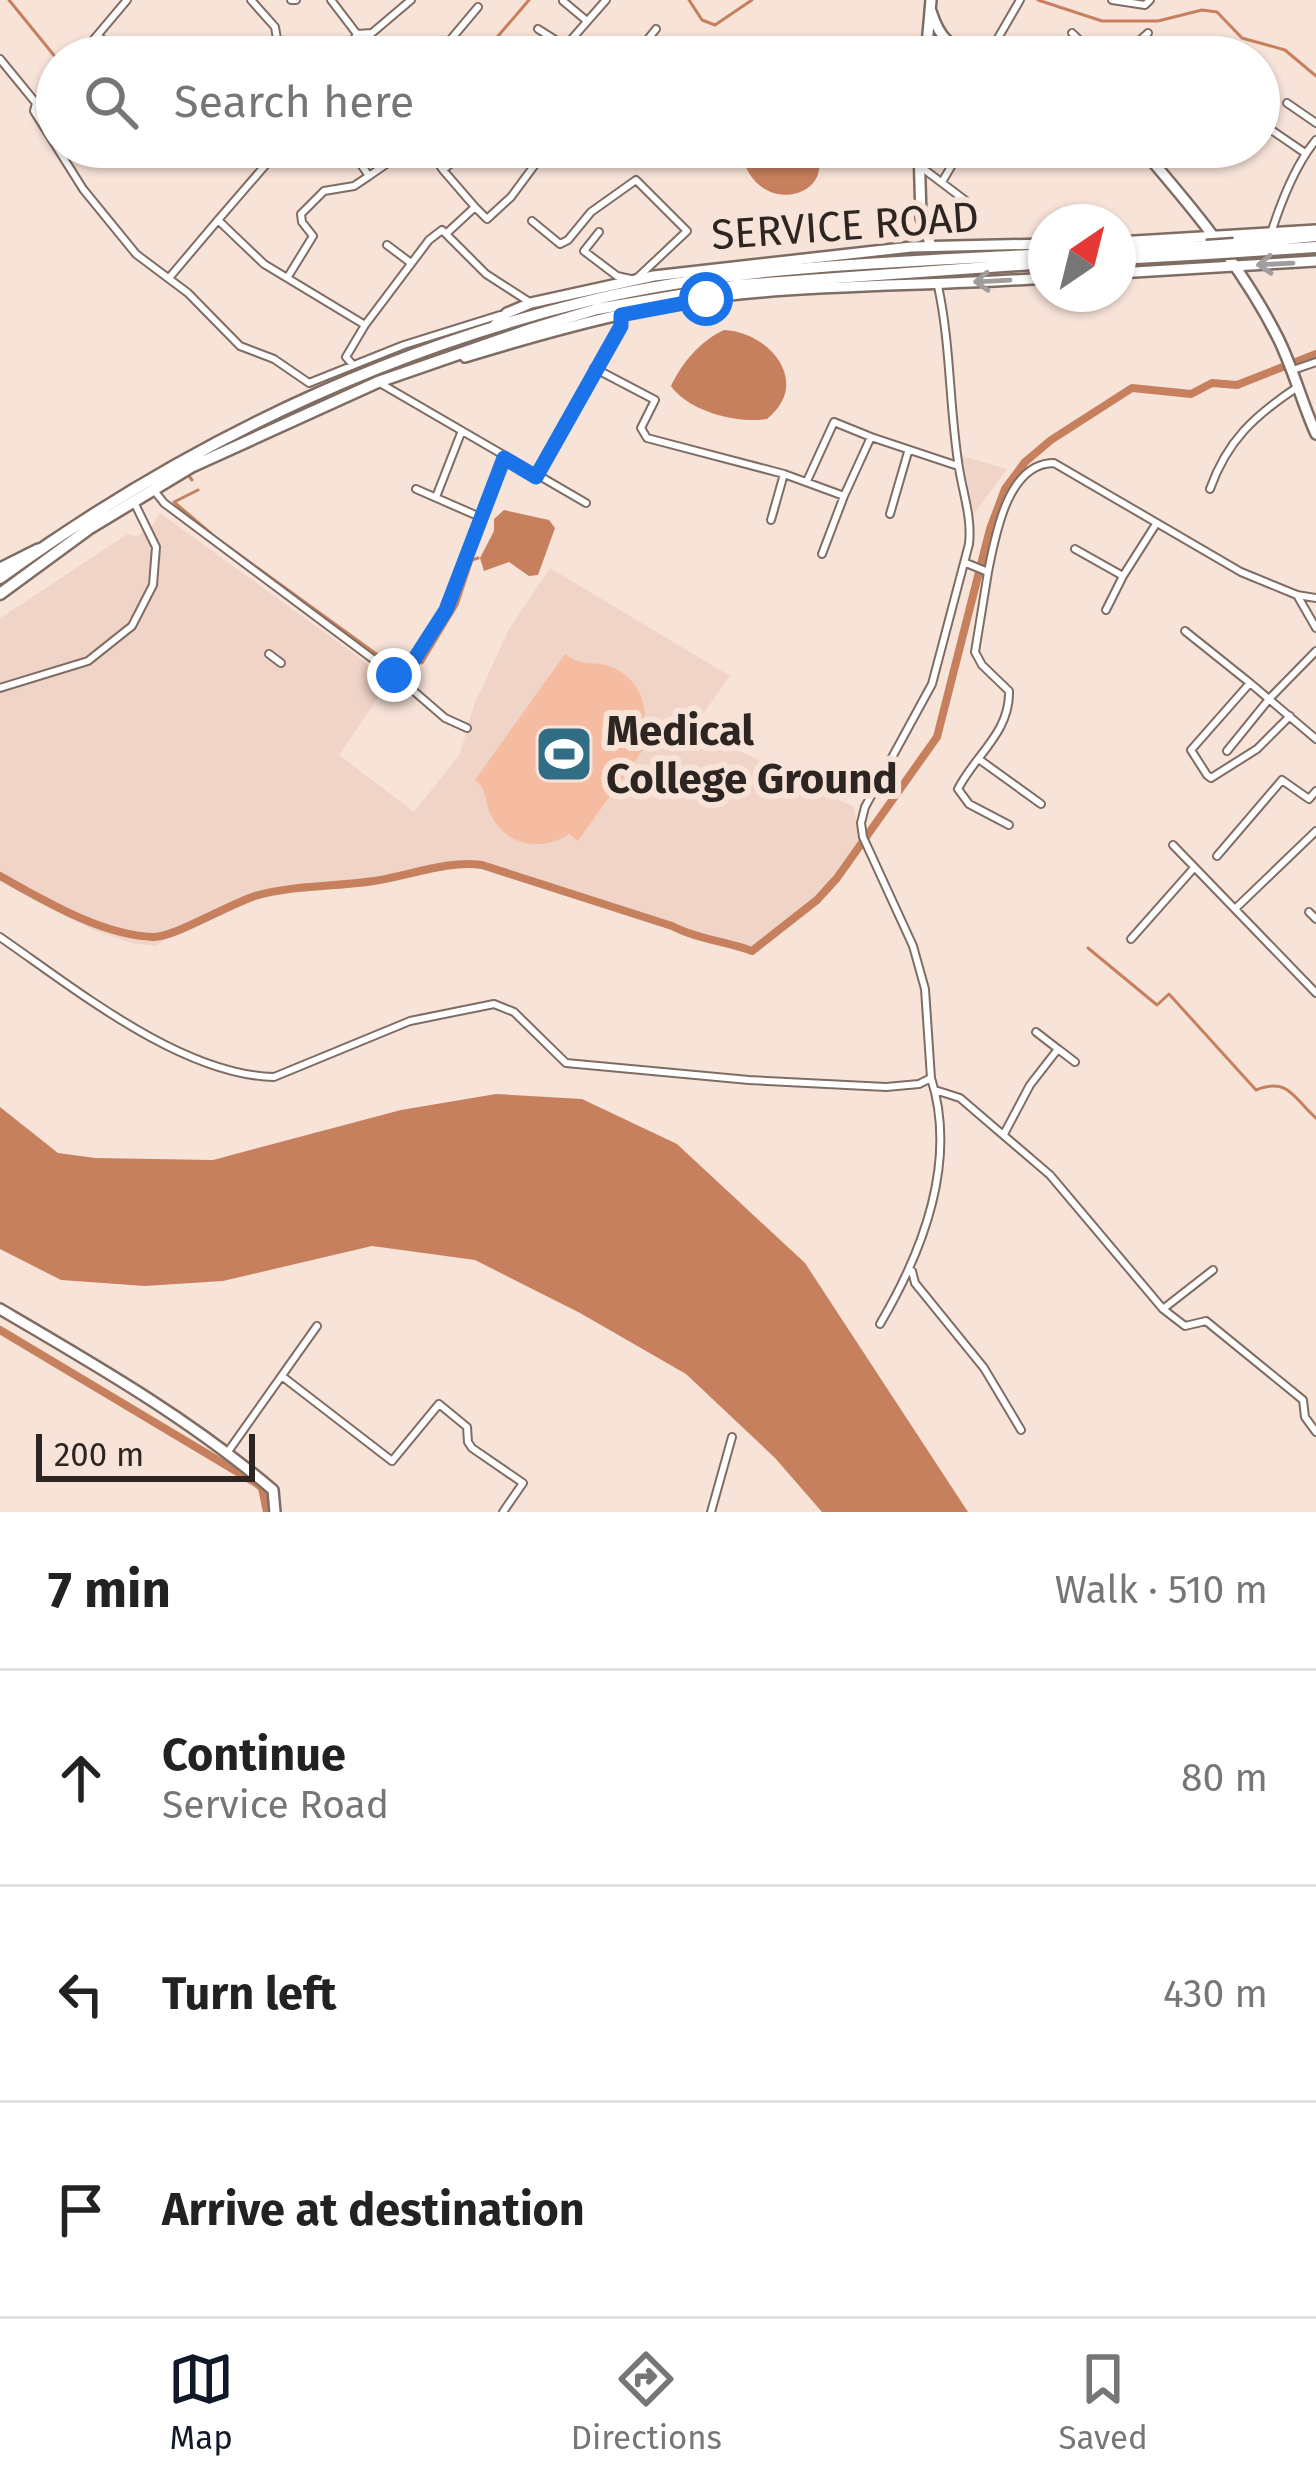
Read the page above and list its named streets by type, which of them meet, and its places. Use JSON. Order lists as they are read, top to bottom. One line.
{"streets":{"street":["SERVICE ROAD"]},"places":{"sports":["Medical College Ground"]},"scale_bar":"200 m","north":"top right","page":{"search":"Search here","scale":"200 m","heading":["7 min","Walk · 510 m"],"list":[["Continue","Service Road","80 m"],["Turn left","430 m"],"Arrive at destination"],"nav":["Map","Directions","Saved"]}}
